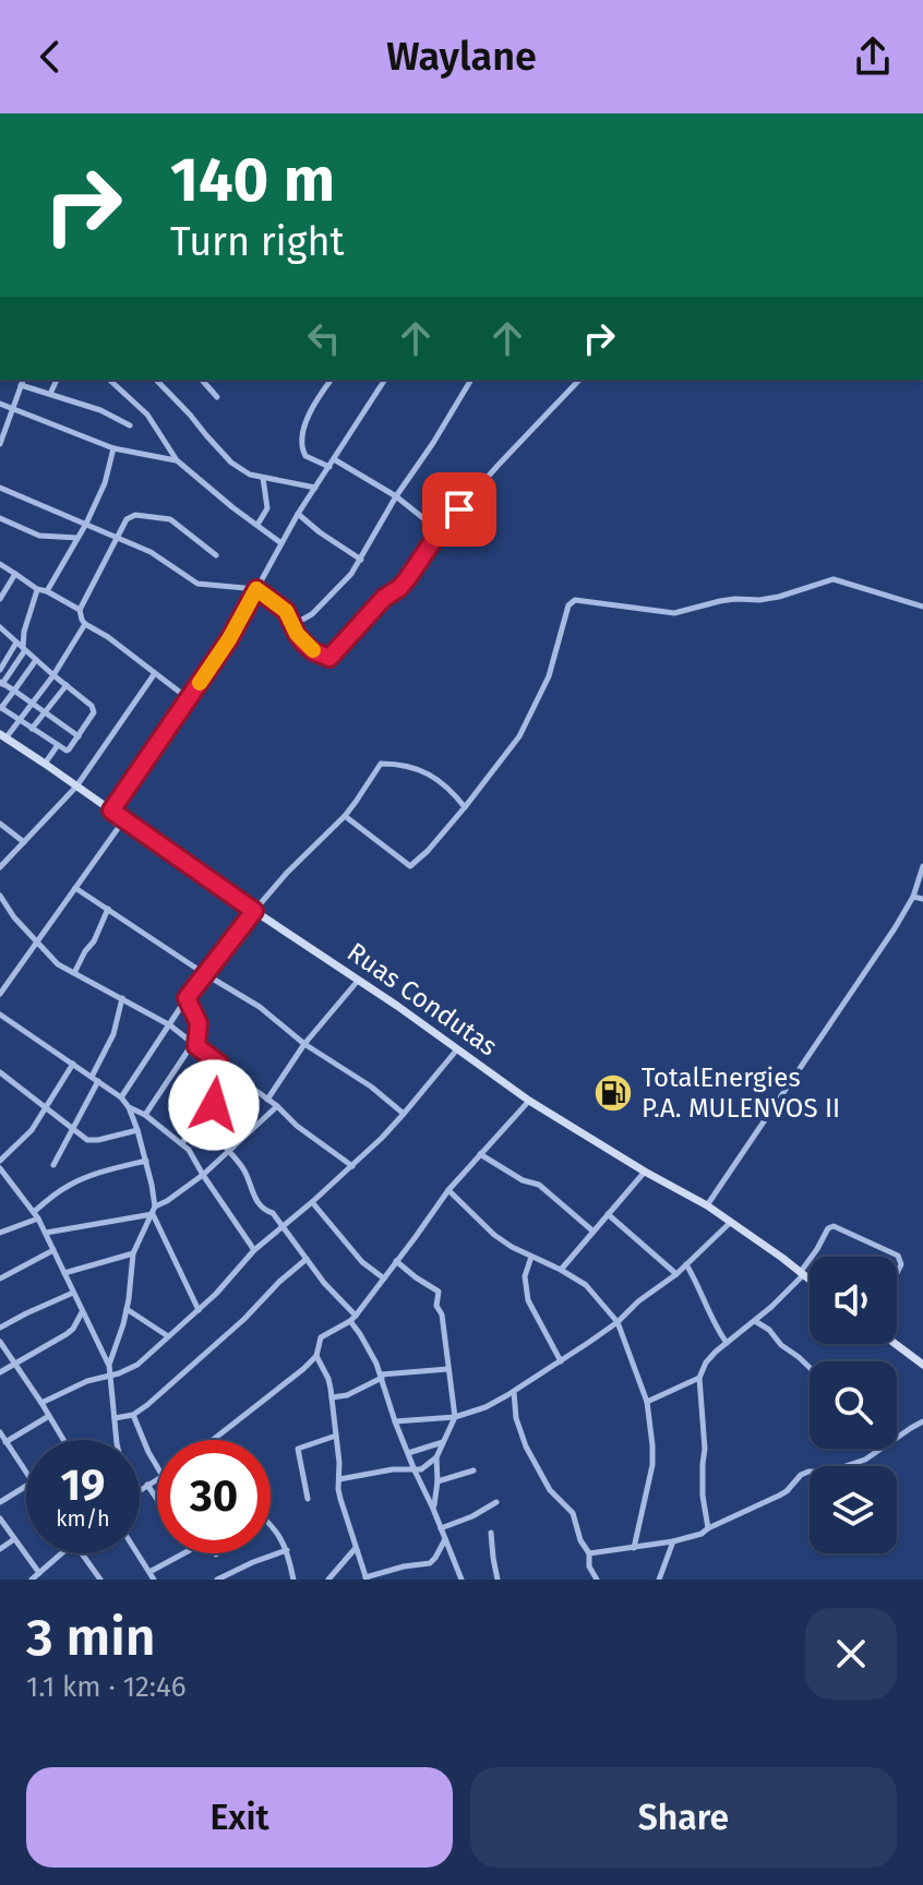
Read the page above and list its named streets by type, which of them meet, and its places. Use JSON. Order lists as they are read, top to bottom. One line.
{"streets":{"street":["Ruas Condutas"]},"places":{"fuel station":["TotalEnergies P.A. MULENVOS II"]},"page":{"header":"Waylane","turn":["140 m","Turn right"],"speed":"19 km/h","limit":"30","heading":["3 min","1.1 km · 12:46"],"buttons":["Exit","Share"]}}
